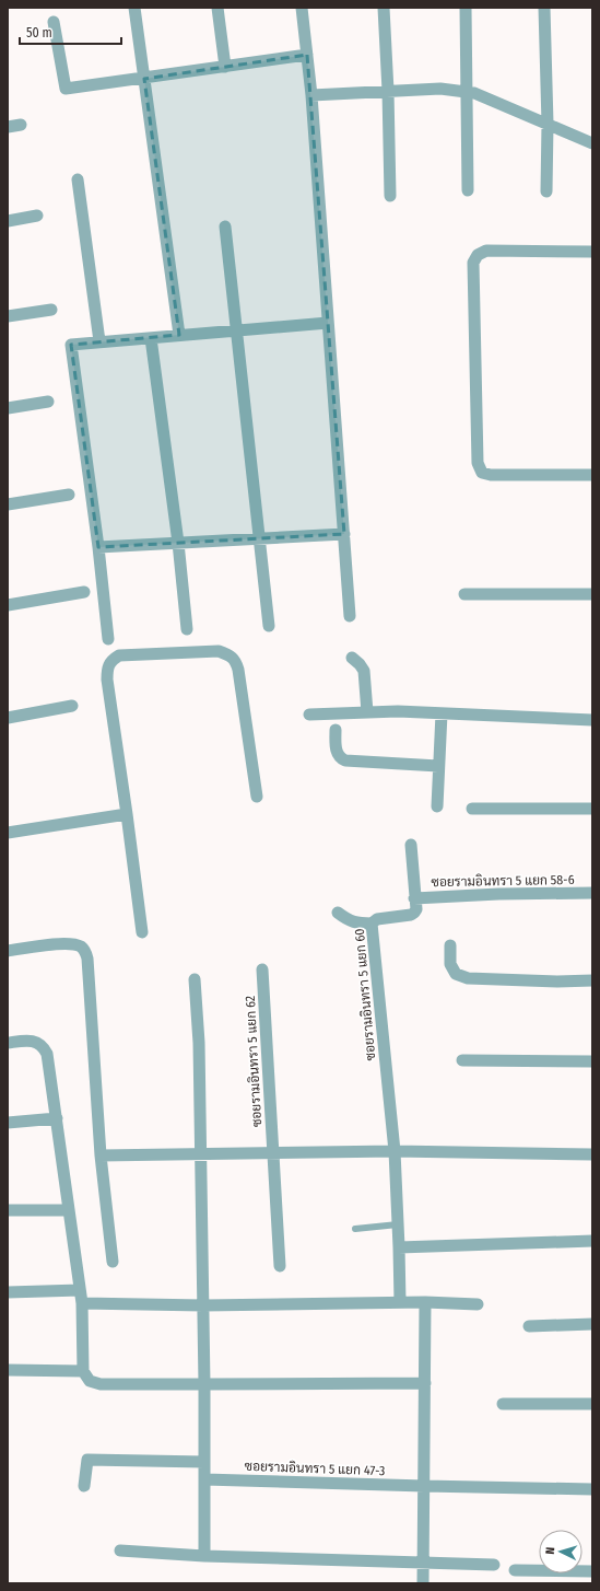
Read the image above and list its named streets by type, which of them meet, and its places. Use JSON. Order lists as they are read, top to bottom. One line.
{"streets":{"street":["ซอยรามอินทรา 5 แยก 58-6","ซอยรามอินทรา 5 แยก 60","ซอยรามอินทรา 5 แยก 62","ซอยรามอินทรา 5 แยก 47-3"]},"crossings":[["ซอยรามอินทรา 5 แยก 58-6","ซอยรามอินทรา 5 แยก 60"]],"scale_bar":"50 m","north":"left"}
